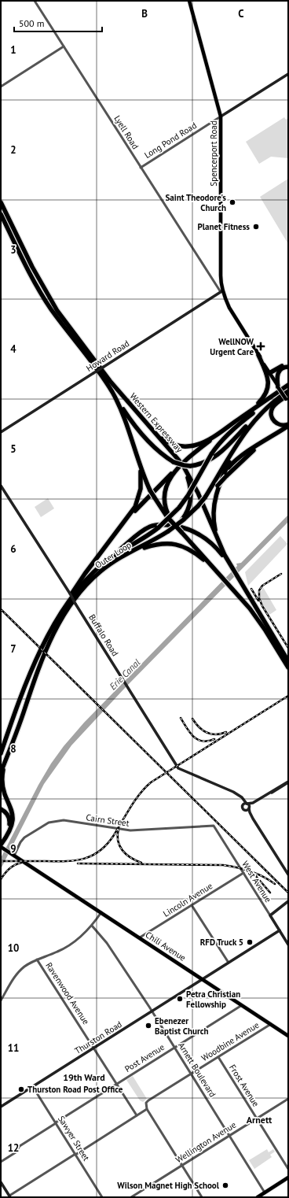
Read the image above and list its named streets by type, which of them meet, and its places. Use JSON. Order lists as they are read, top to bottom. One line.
{"streets":{"highway":["Western Expressway","Outer Loop"],"main road":["Long Pond Road","Spencerport Road","Howard Road","Buffalo Road","West Avenue","Chili Avenue","Thurston Road"],"street":["Lyell Road","Cairn Street","Lincoln Avenue","Ravenwood Avenue","Woodbine Avenue","Post Avenue","Arnett Boulevard","Frost Avenue","Sawyer Street","Wellington Avenue"]},"crossings":[["Lyell Road","Long Pond Road"],["Lyell Road","Spencerport Road"],["Lyell Road","Howard Road"],["Long Pond Road","Spencerport Road"],["Spencerport Road","Howard Road"],["Cairn Street","West Avenue"],["Cairn Street","Chili Avenue"],["West Avenue","Lincoln Avenue"],["West Avenue","Thurston Road"],["Lincoln Avenue","Chili Avenue"],["Chili Avenue","Thurston Road"],["Chili Avenue","Woodbine Avenue"],["Chili Avenue","Post Avenue"],["Ravenwood Avenue","Thurston Road"],["Ravenwood Avenue","Post Avenue"],["Thurston Road","Arnett Boulevard"],["Thurston Road","Sawyer Street"],["Woodbine Avenue","Arnett Boulevard"],["Woodbine Avenue","Frost Avenue"],["Post Avenue","Arnett Boulevard"],["Post Avenue","Sawyer Street"],["Arnett Boulevard","Wellington Avenue"],["Frost Avenue","Wellington Avenue"]],"districts":["19th Ward","Arnett"],"water":["Erie Canal"],"places":{"other":["Saint Theodore's Church","Planet Fitness","RFD Truck 5","Petra Christian Fellowship","Ebenezer Baptist Church","Thurston Road Post Office","Wilson Magnet High School"],"health":["WellNOW Urgent Care"]},"scale_bar":"500 m","grid":{"columns":["B","C"],"rows":["1","2","3","4","5","6","7","8","9","10","11","12"]}}
